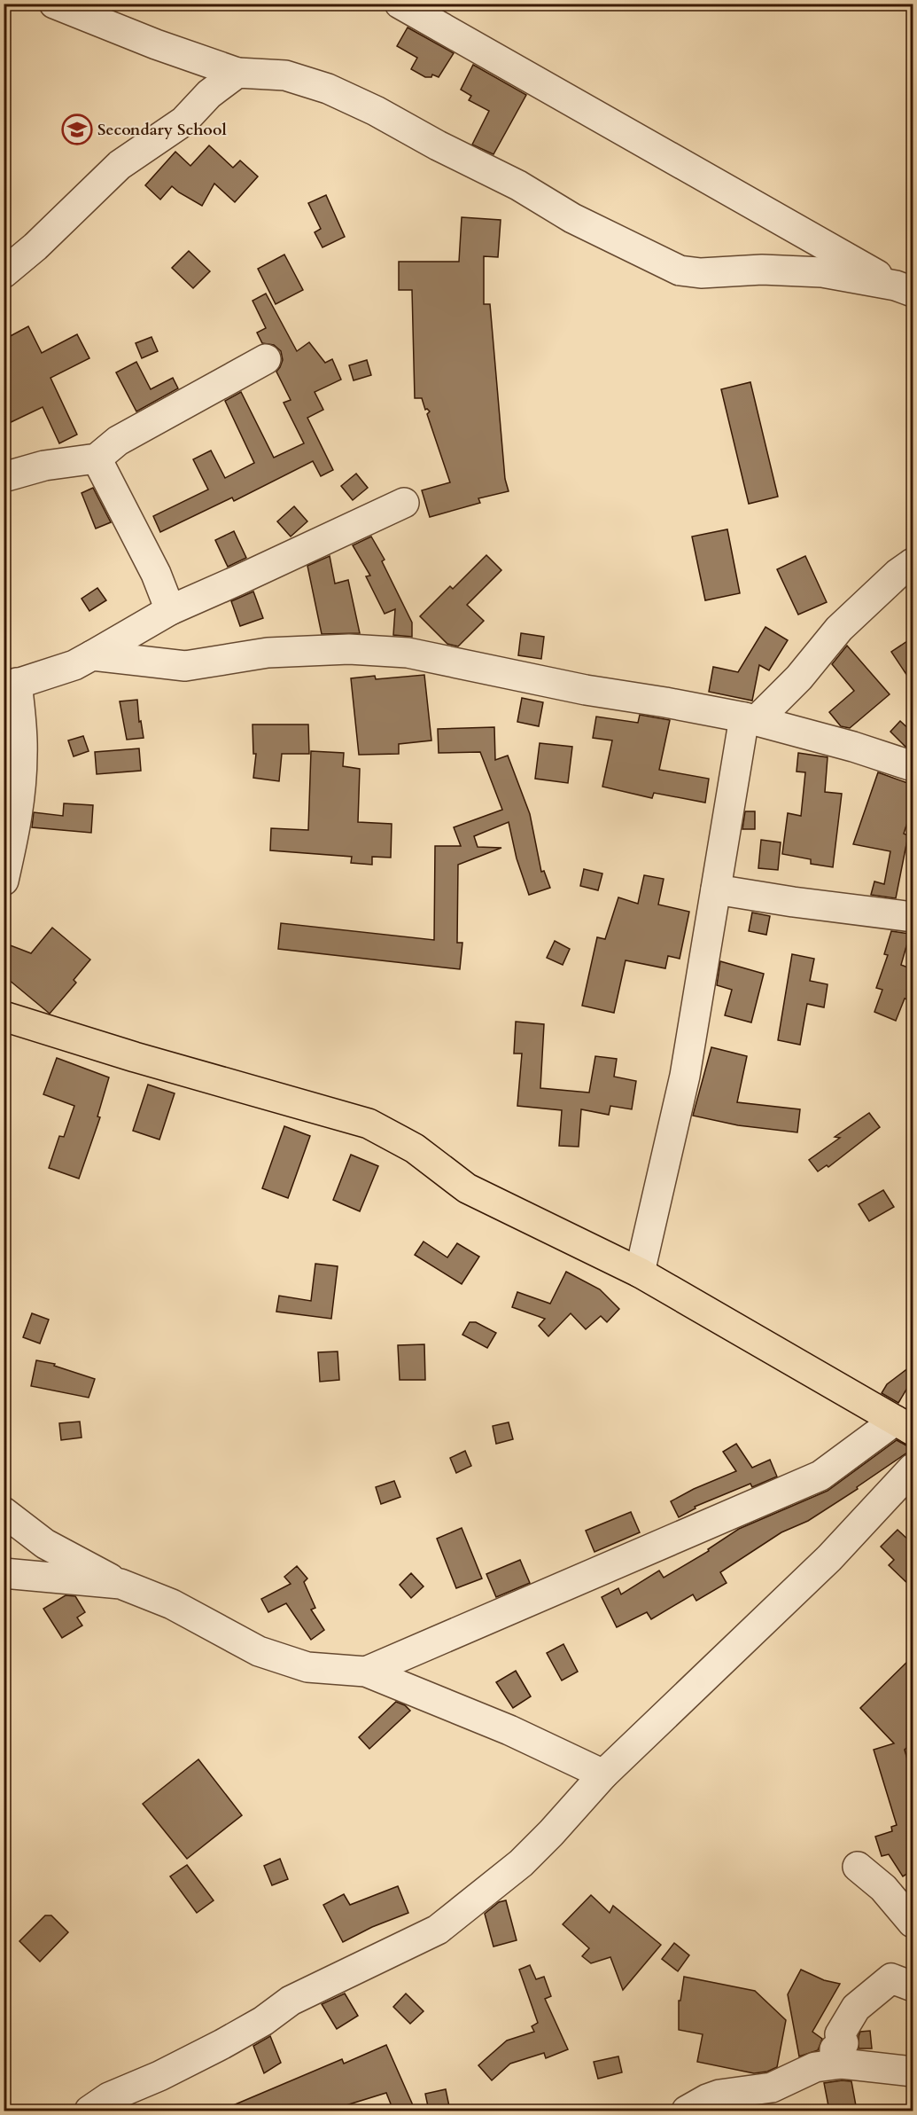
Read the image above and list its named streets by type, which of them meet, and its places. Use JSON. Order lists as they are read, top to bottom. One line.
{"places":{"school or university":["Secondary School"]}}
